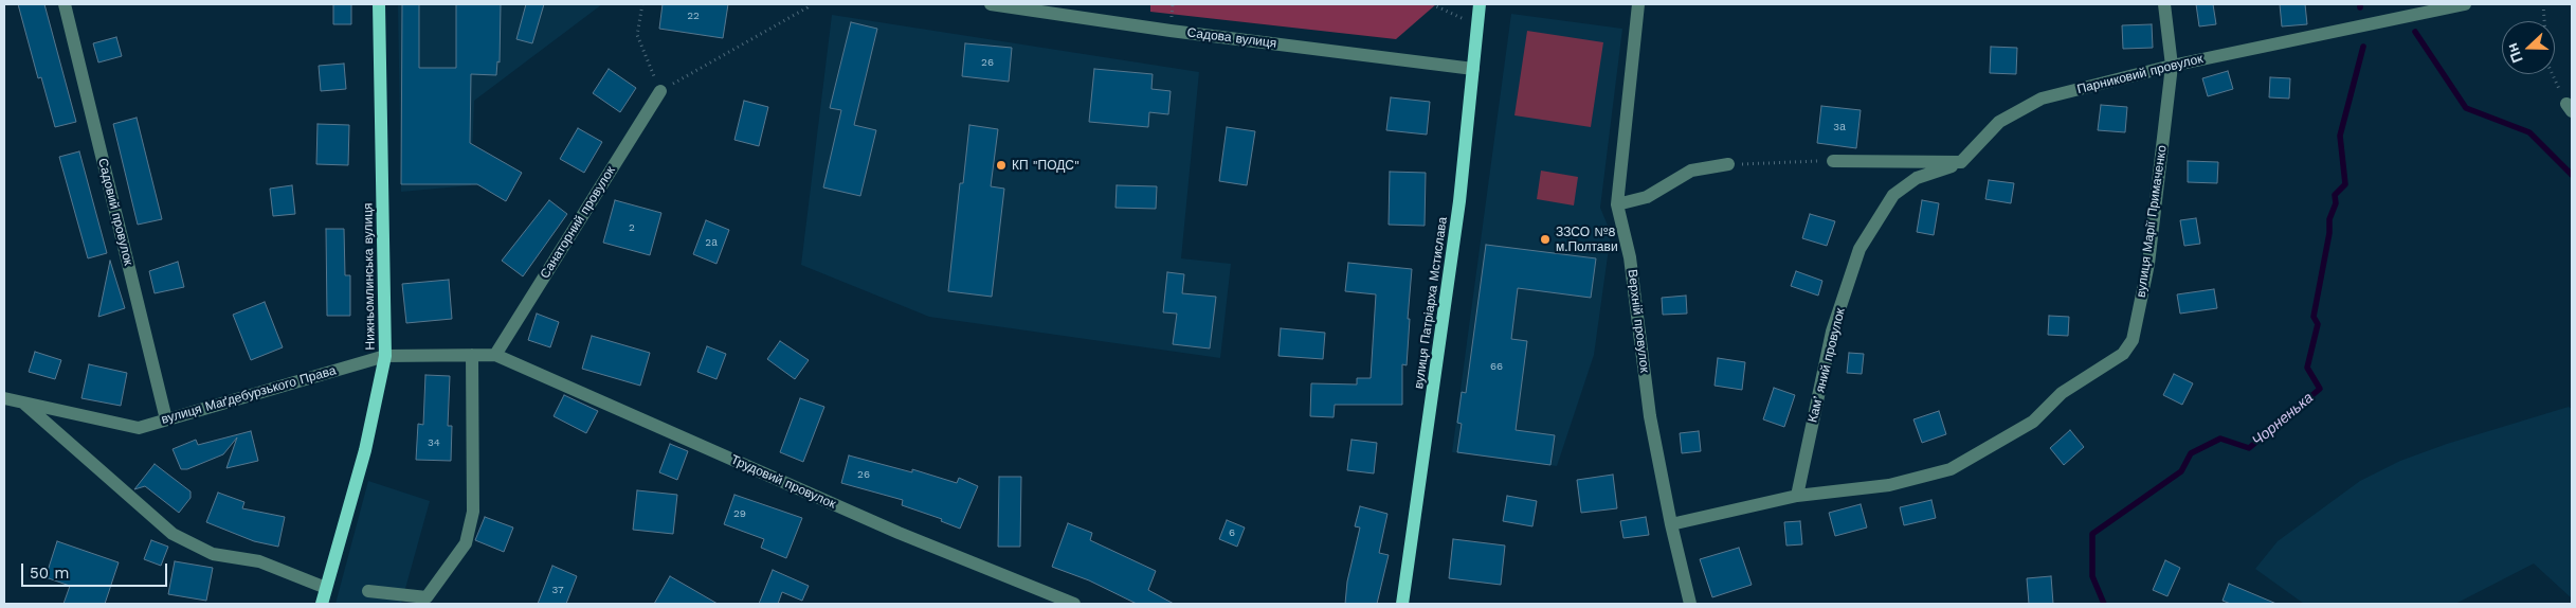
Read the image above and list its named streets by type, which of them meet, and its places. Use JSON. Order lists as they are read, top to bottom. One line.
{"streets":{"main road":["Нижньомлинська вулиця","вулиця Патріарха Мстислава"],"street":["Садова вулиця","Парниковий провулок","Садовий провулок","вулиця Марії Примаченко","Санаторний провулок","Верхній провулок","Камʼяний провулок","вулиця Маґдебурзького Права","Трудовий провулок"]},"crossings":[["Садова вулиця","вулиця Патріарха Мстислава"],["Парниковий провулок","вулиця Марії Примаченко"],["Парниковий провулок","Камʼяний провулок"],["Садовий провулок","вулиця Маґдебурзького Права"],["вулиця Марії Примаченко","Верхній провулок"],["вулиця Марії Примаченко","Камʼяний провулок"],["Санаторний провулок","вулиця Маґдебурзького Права"],["Санаторний провулок","Трудовий провулок"],["Нижньомлинська вулиця","вулиця Маґдебурзького Права"],["вулиця Маґдебурзького Права","Трудовий провулок"]],"water":["Чорненька"],"places":["КП \"ПОДС\"","ЗЗСО №8 м.Полтави"],"house_numbers":["22","26","3а","2","2а","66","34","26","29","6","37"],"scale_bar":"50 m","north":"left"}
